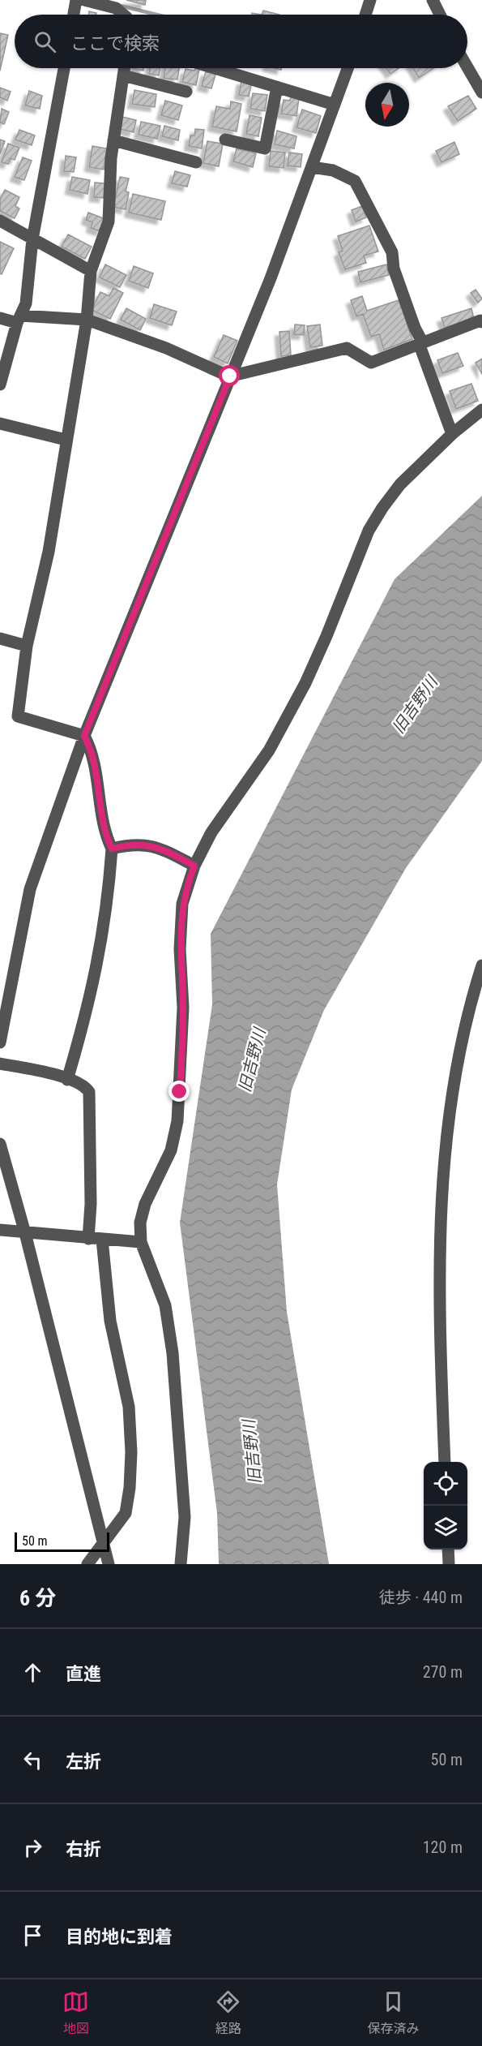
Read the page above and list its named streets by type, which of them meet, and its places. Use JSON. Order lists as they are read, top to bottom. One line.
{"water":["旧吉野川"],"scale_bar":"50 m","north":"bottom","page":{"search":"ここで検索","scale":"50 m","heading":["6 分","徒歩 · 440 m"],"list":[["直進","270 m"],["左折","50 m"],["右折","120 m"],"目的地に到着"],"nav":["地図","経路","保存済み"]}}
